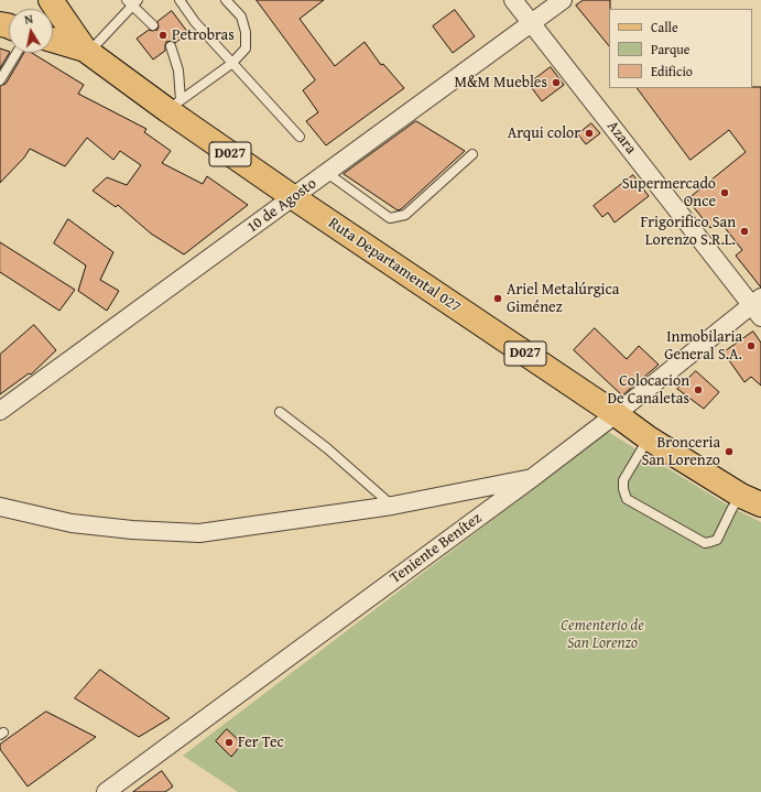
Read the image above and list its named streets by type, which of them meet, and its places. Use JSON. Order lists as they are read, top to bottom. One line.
{"streets":{"main road":["D027","Ruta Departamental 027"],"street":["Azara","10 de Agosto","Teniente Benítez"]},"crossings":[["Azara","10 de Agosto"],["Azara","Teniente Benítez"],["10 de Agosto","Ruta Departamental 027"],["Ruta Departamental 027","Teniente Benítez"]],"parks":["Cementerio de San Lorenzo"],"places":["Petrobras","M&M Muebles","Arqui color","Supermercado Once","Frigorifico San Lorenzo S.R.L.","Ariel Metalúrgica Giménez","Inmobilaria General S.A.","Colocacion De Canaletas","Bronceria San Lorenzo","Fer Tec"],"legend":["Calle","Parque","Edificio"],"north":"top"}
